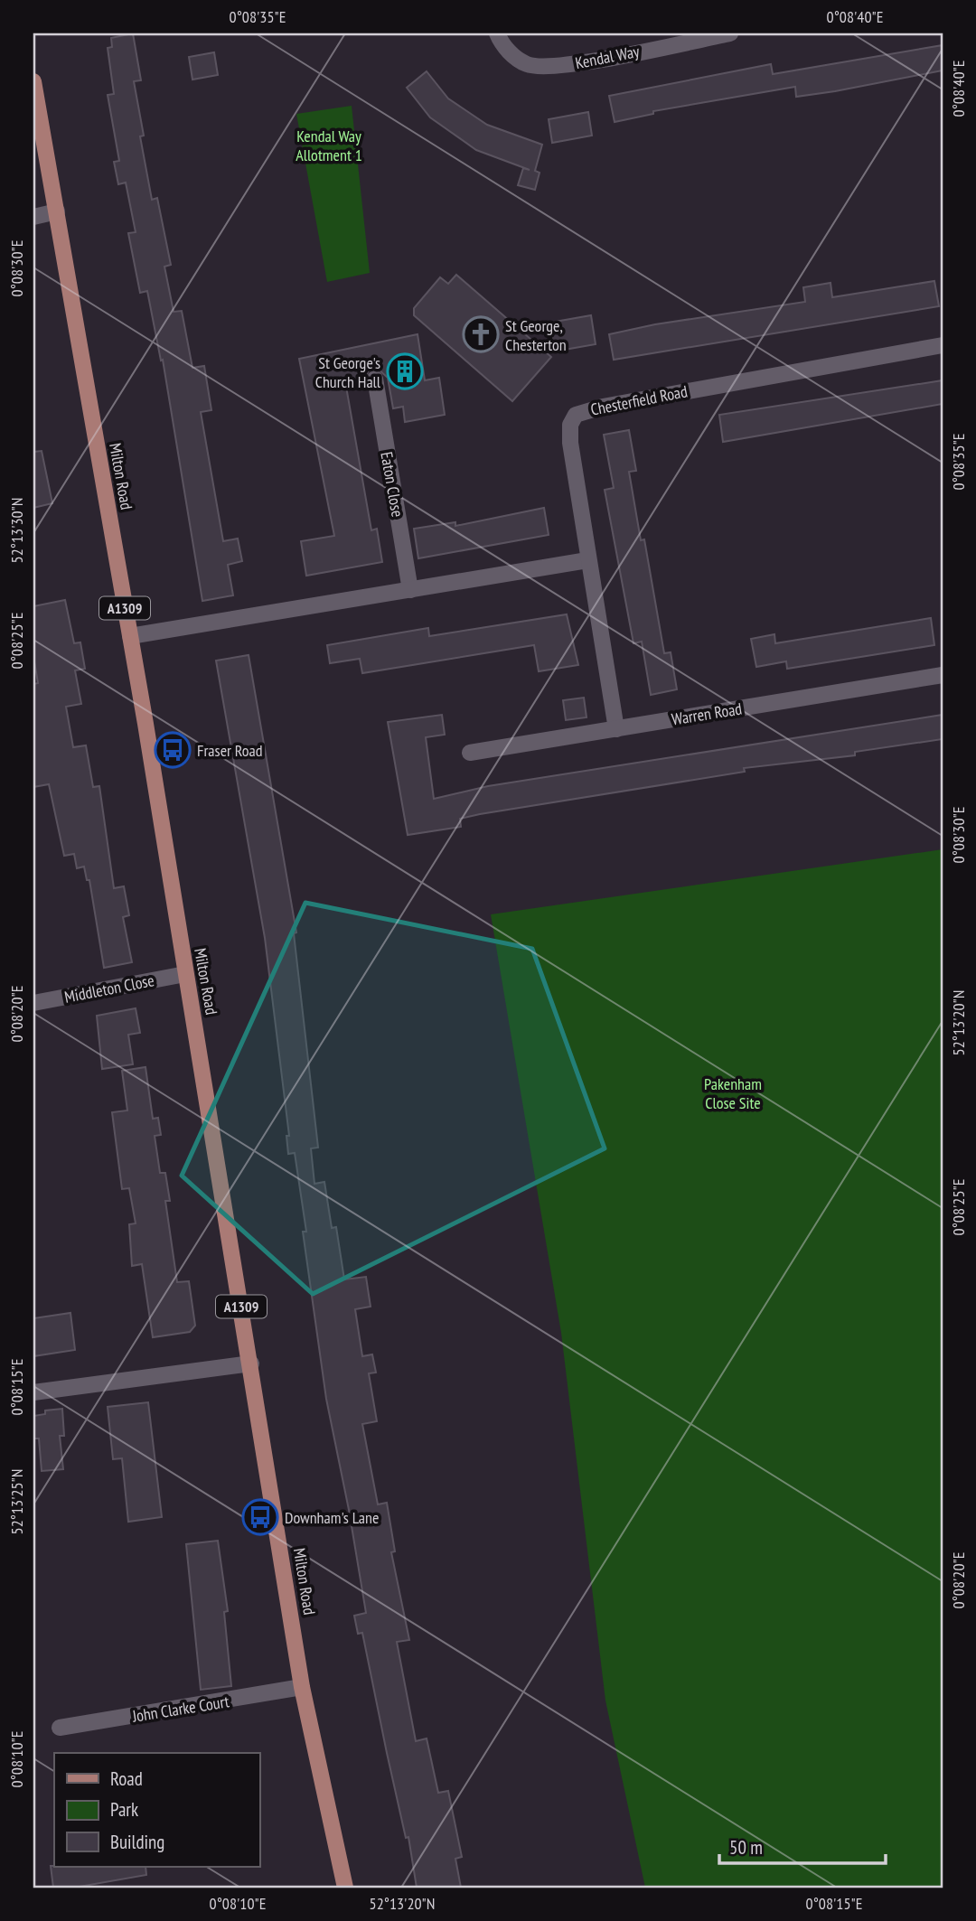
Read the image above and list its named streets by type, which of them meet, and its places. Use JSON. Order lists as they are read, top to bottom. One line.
{"streets":{"main road":["Milton Road","A1309"],"street":["Kendal Way","Chesterfield Road","Eaton Close","Warren Road","Middleton Close","John Clarke Court"]},"crossings":[["Chesterfield Road","Warren Road"],["Milton Road","Middleton Close"],["Milton Road","John Clarke Court"]],"parks":["Kendal Way Allotment 1","Pakenham Close Site"],"places":{"church":["St George, Chesterton"],"building":["St George's Church Hall"],"bus stop":["Fraser Road","Downham's Lane"]},"legend":["Road","Park","Building"],"scale_bar":"50 m","coordinates":["0°08'35\"E","0°08'40\"E","0°08'30\"E","52°13'30\"N","0°08'25\"E","0°08'20\"E","52°13'20\"N","0°08'15\"E","52°13'25\"N","0°08'10\"E"]}
